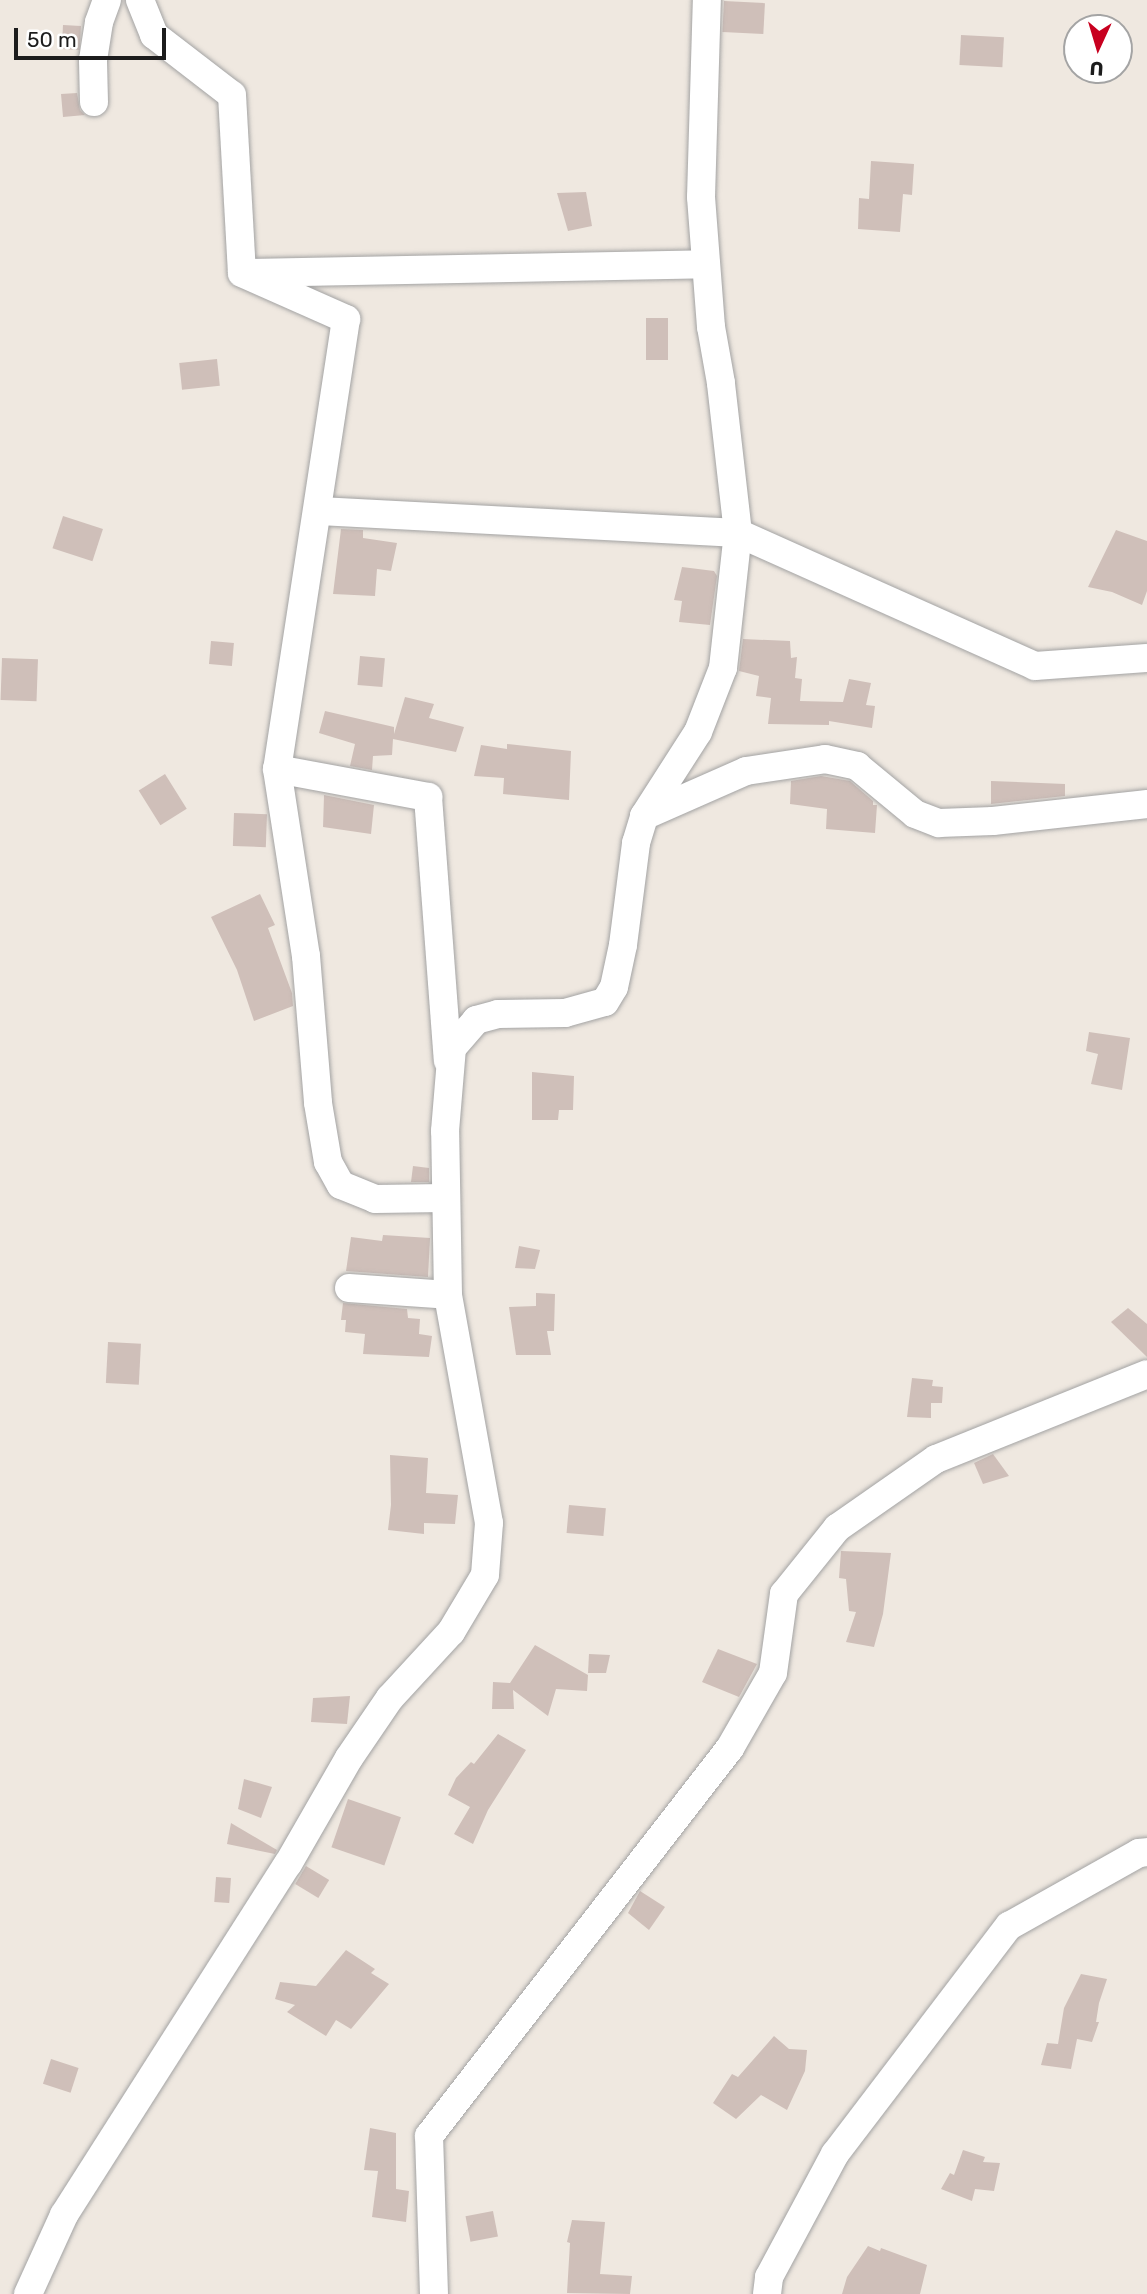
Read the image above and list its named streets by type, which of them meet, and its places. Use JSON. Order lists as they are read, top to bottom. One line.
{"scale_bar":"50 m","north":"bottom"}
